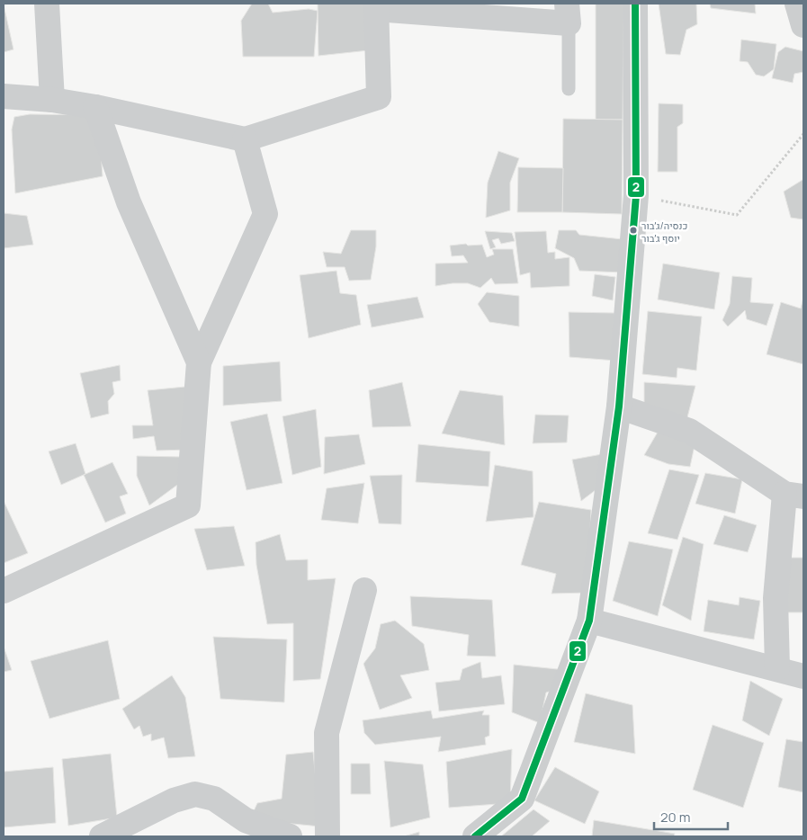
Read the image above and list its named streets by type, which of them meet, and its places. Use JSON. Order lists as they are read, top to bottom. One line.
{"places":["כנסיה/ג׳בור יוסף ג׳בור"],"lines":["transit line 2"],"scale_bar":"20 m"}
